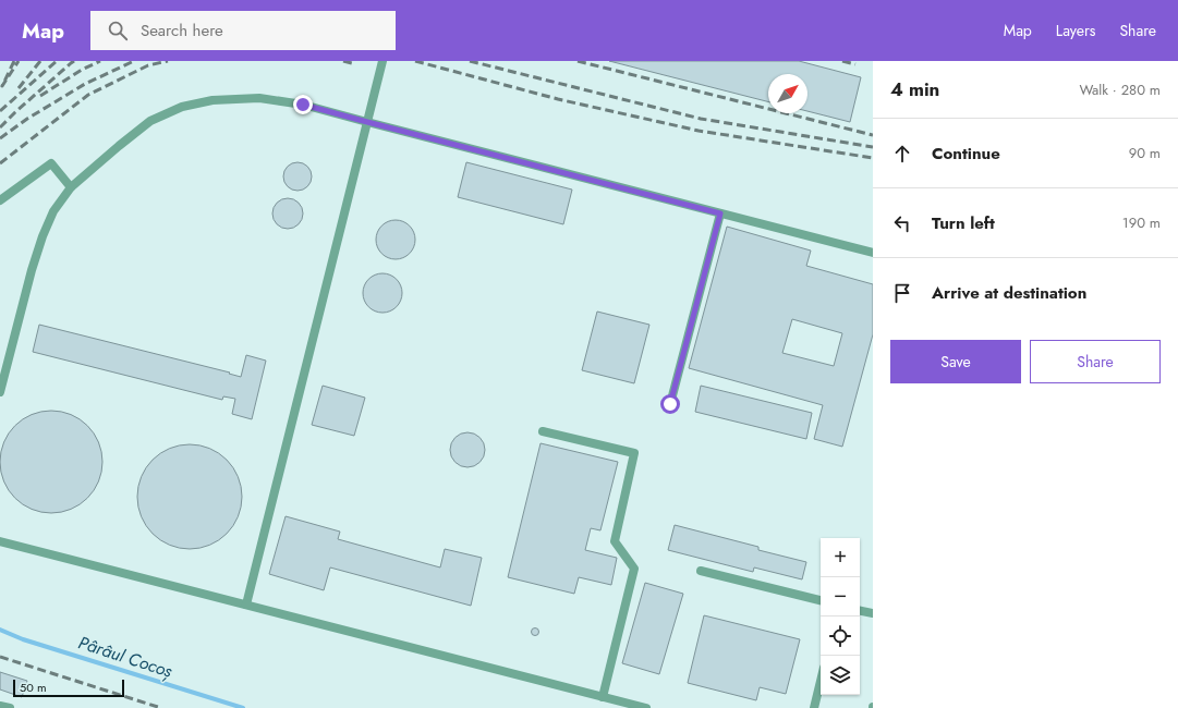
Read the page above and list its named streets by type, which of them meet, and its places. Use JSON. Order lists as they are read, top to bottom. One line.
{"water":["Pârâul Cocoș"],"scale_bar":"50 m","north":"top right","page":{"header":"Map","search":"Search here","nav":["Map","Layers","Share"],"heading":["4 min","Walk · 280 m"],"list":[["Continue","90 m"],["Turn left","190 m"],"Arrive at destination"],"buttons":["Save","Share"],"map_buttons":["+","−"],"scale":"50 m"}}
